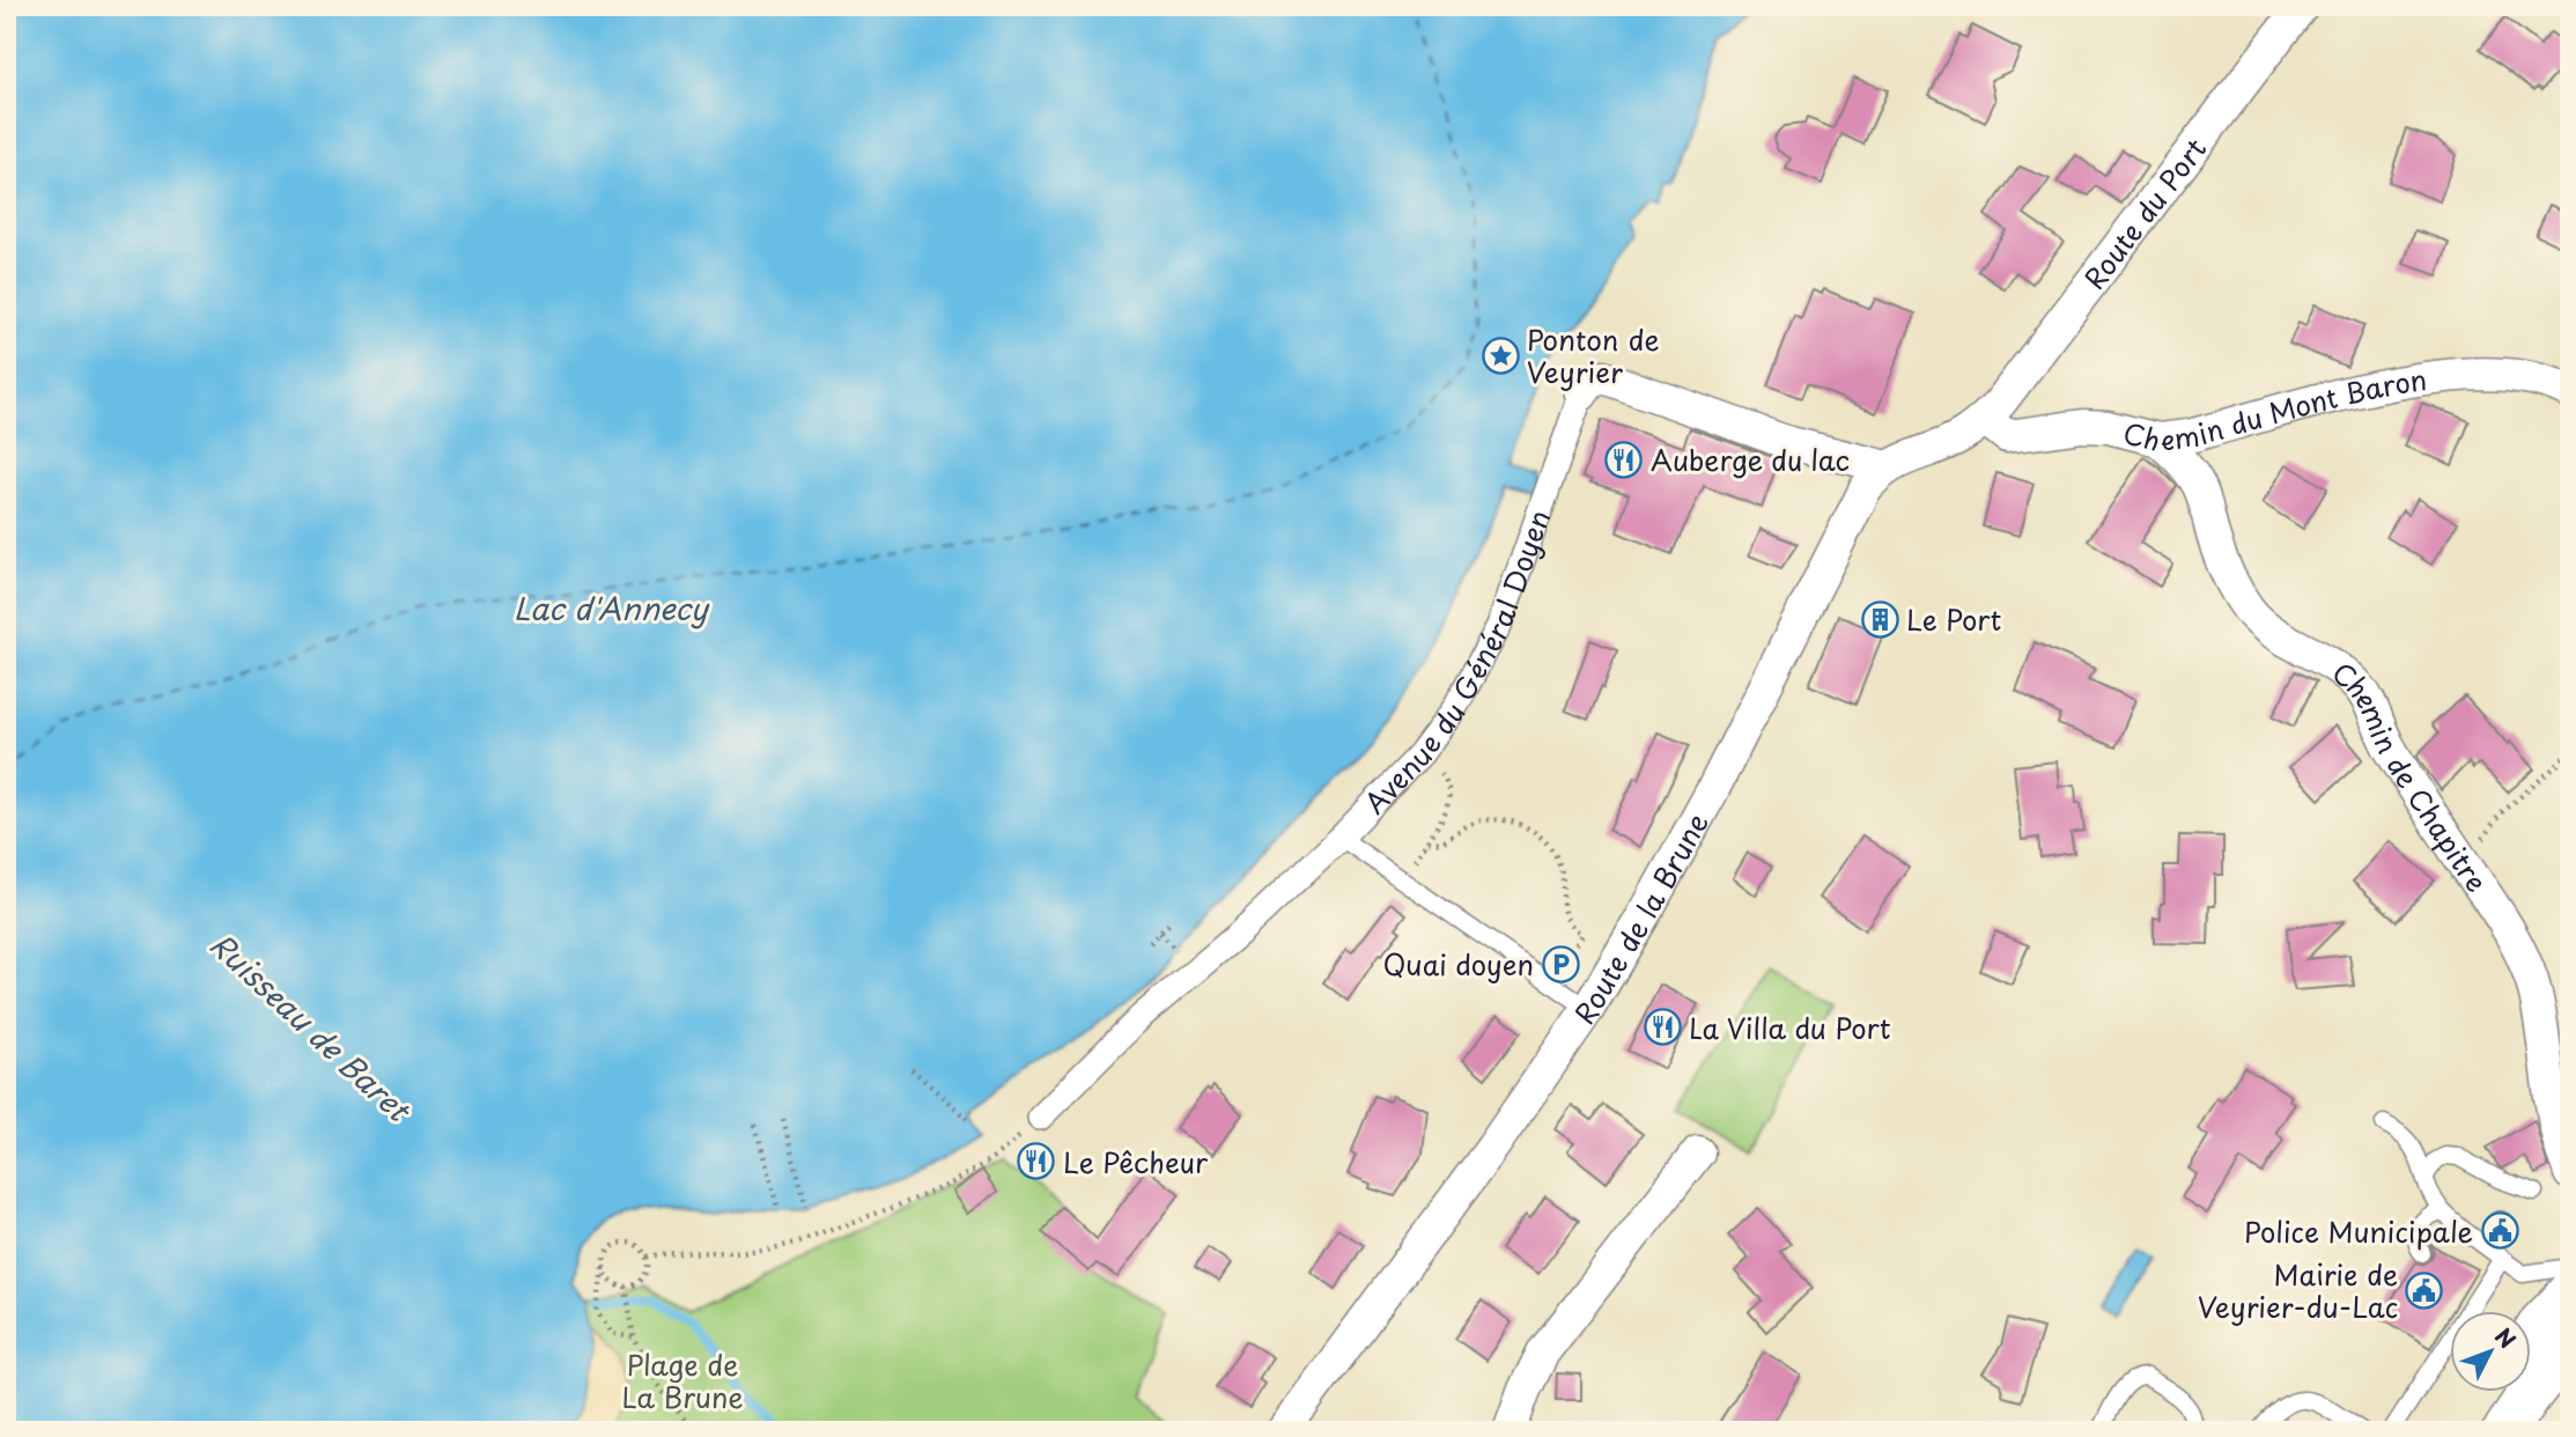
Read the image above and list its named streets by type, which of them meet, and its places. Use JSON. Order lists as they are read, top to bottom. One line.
{"streets":{"street":["Route du Port","Chemin du Mont Baron","Avenue du Général Doyen","Chemin de Chapitre","Route de la Brune"]},"crossings":[["Route du Port","Chemin du Mont Baron"],["Route du Port","Route de la Brune"],["Chemin du Mont Baron","Chemin de Chapitre"],["Chemin du Mont Baron","Route de la Brune"],["Avenue du Général Doyen","Route de la Brune"]],"water":["Lac d'Annecy","Ruisseau de Baret"],"parks":["Plage de La Brune"],"places":{"place":["Ponton de Veyrier"],"restaurant":["Auberge du lac","La Villa du Port","Le Pêcheur"],"building":["Le Port"],"parking":["Quai doyen"],"public building":["Police Municipale","Mairie de Veyrier-du-Lac"]},"north":"top right"}
